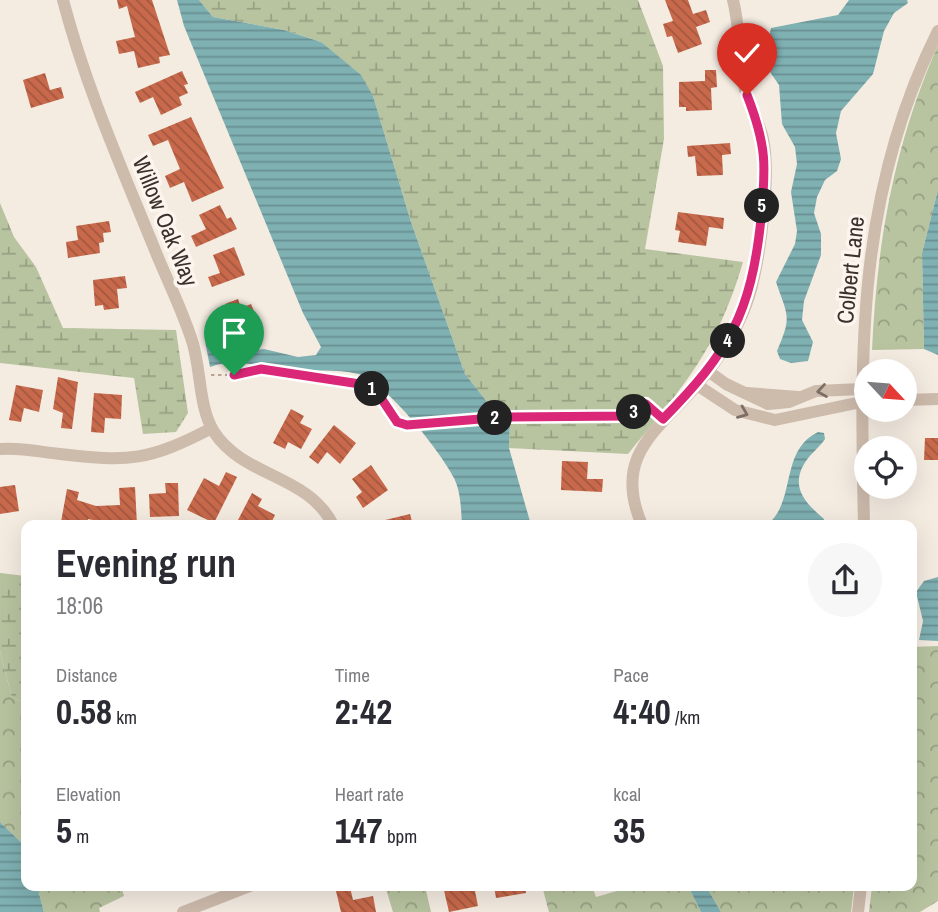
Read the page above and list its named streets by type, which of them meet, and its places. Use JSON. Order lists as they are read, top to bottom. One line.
{"streets":{"street":["Willow Oak Way","Colbert Lane"]},"north":"bottom right","page":{"pins":["5","4","1","3","2"],"heading":["Evening run","18:06"],"stats":[["Distance","0.58 km"],["Time","2:42"],["Pace","4:40 /km"],["Elevation","5 m"],["Heart rate","147 bpm"],["kcal","35"]]}}
